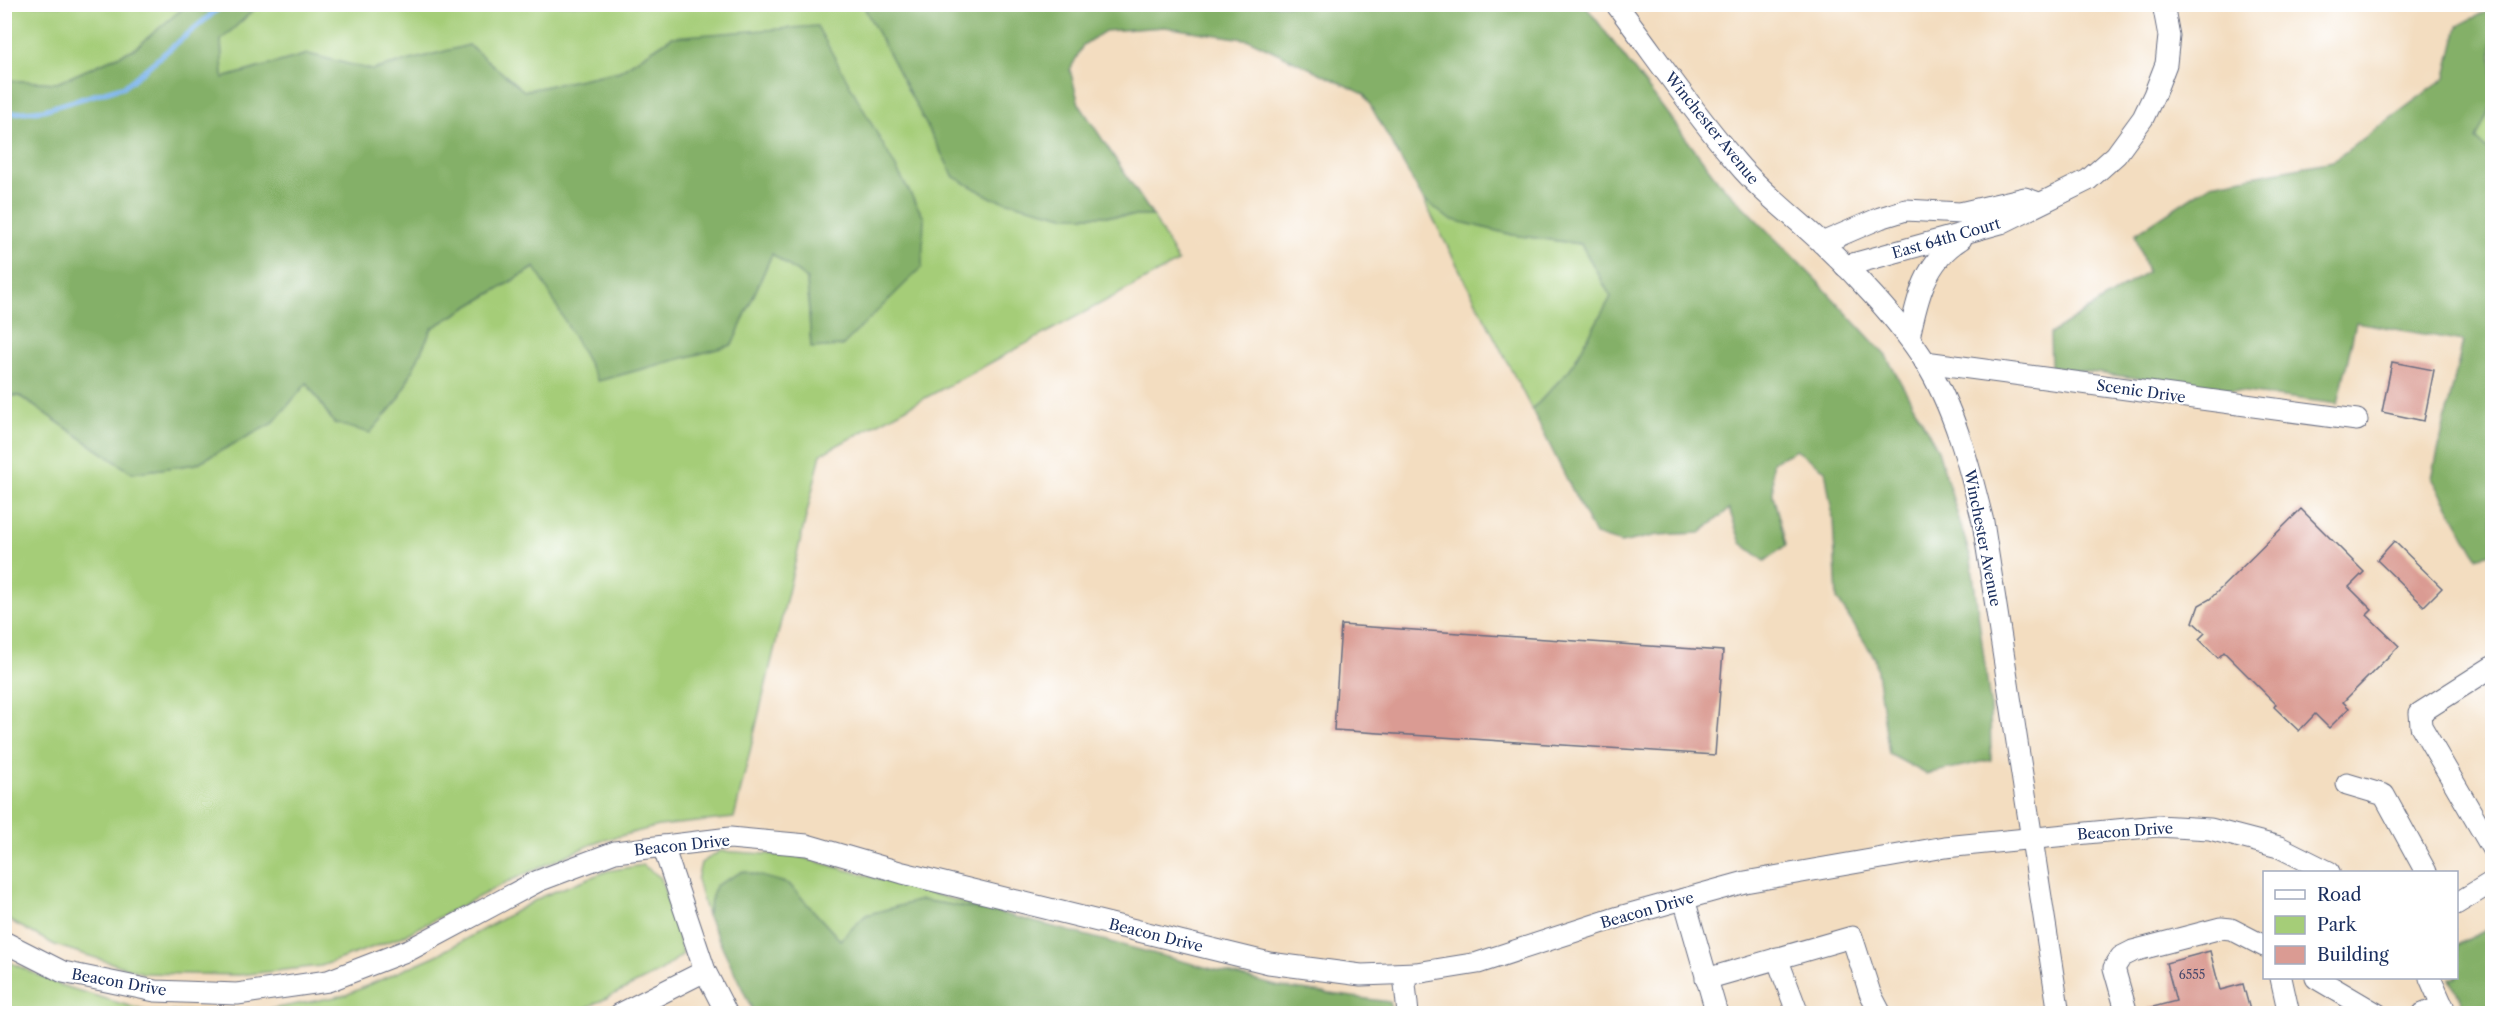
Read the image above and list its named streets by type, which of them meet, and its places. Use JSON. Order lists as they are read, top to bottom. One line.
{"streets":{"street":["Winchester Avenue","East 64th Court","Scenic Drive","Beacon Drive"]},"crossings":[["Winchester Avenue","East 64th Court"],["Winchester Avenue","Scenic Drive"],["Winchester Avenue","Beacon Drive"]],"house_numbers":["6555"],"legend":["Road","Park","Building"]}
